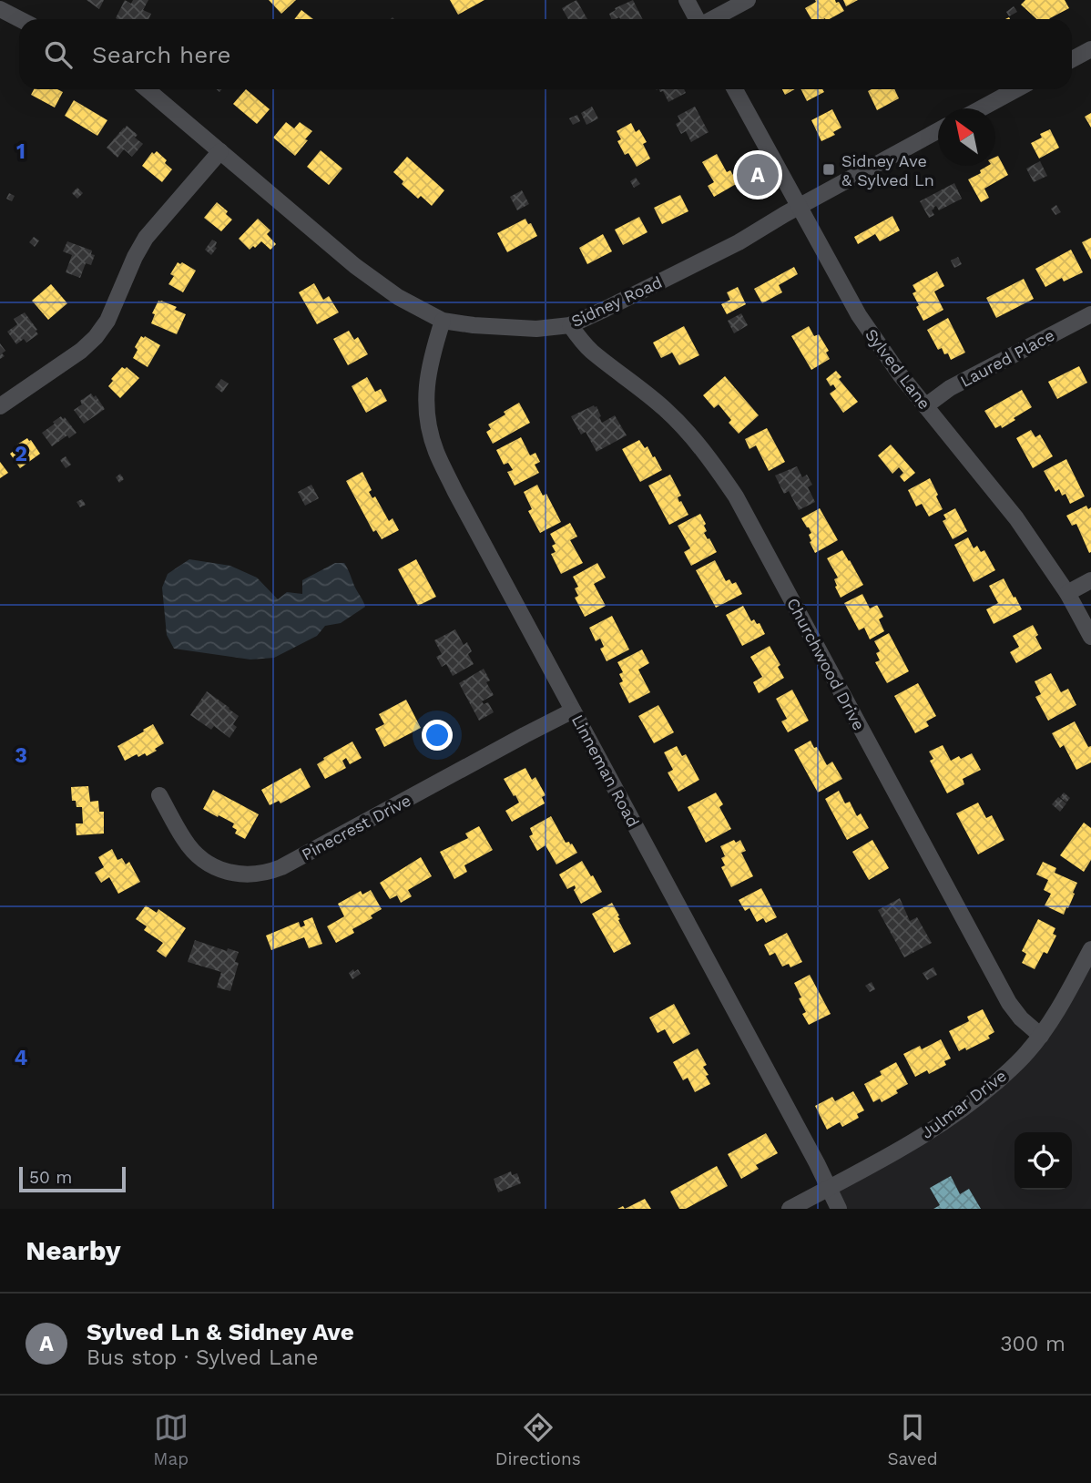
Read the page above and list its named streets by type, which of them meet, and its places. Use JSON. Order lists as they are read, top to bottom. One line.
{"streets":{"street":["Sidney Road","Laured Place","Sylved Lane","Churchwood Drive","Linneman Road","Pinecrest Drive","Julmar Drive"]},"crossings":[["Sidney Road","Sylved Lane"],["Sidney Road","Churchwood Drive"],["Sidney Road","Linneman Road"],["Laured Place","Sylved Lane"],["Churchwood Drive","Julmar Drive"],["Linneman Road","Pinecrest Drive"],["Linneman Road","Julmar Drive"]],"places":{"transit":["Sidney Ave & Sylved Ln"]},"scale_bar":"50 m","north":"top left","page":{"search":"Search here","pins":"A","scale":"50 m","heading":"Nearby","list":[{"mark":"A","name":"Sylved Ln & Sidney Ave","note":"Bus stop · Sylved Lane","value":"300 m"}],"nav":["Map","Directions","Saved"]},"grid":{"rows":["1","2","3","4"]}}
